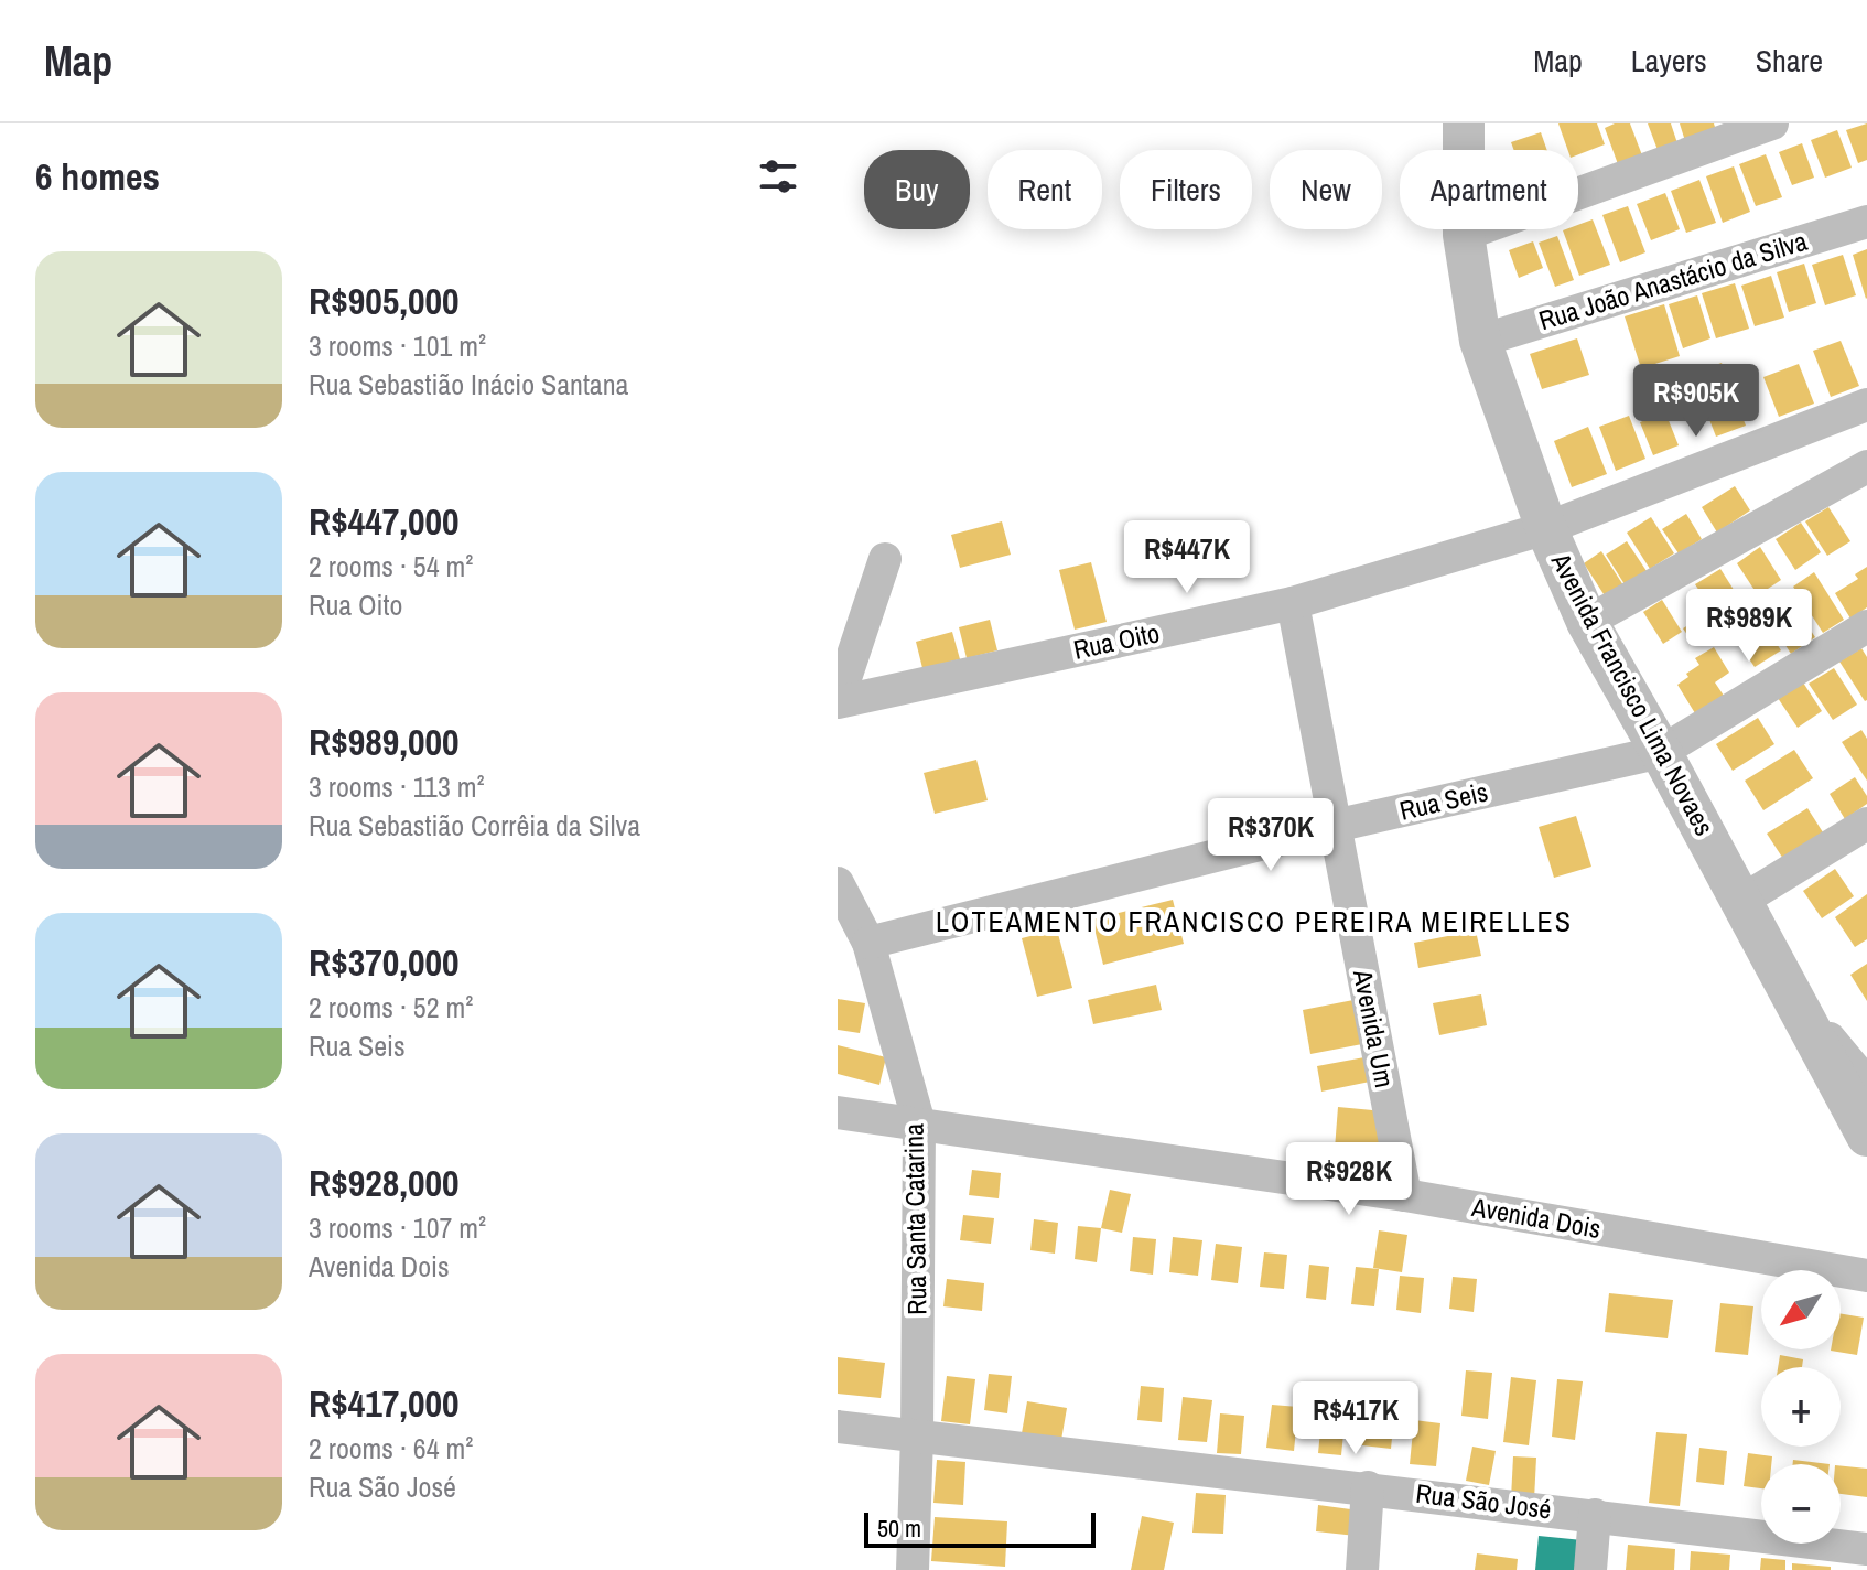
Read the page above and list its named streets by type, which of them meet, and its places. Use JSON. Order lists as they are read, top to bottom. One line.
{"streets":{"street":["Rua João Anastácio da Silva","Rua Oito","Avenida Francisco Lima Novaes","Rua Seis","Avenida Um","Avenida Dois","Rua Santa Catarina","Rua São José"]},"crossings":[["Rua João Anastácio da Silva","Avenida Francisco Lima Novaes"],["Rua Oito","Avenida Francisco Lima Novaes"],["Rua Oito","Avenida Um"],["Avenida Francisco Lima Novaes","Rua Seis"],["Rua Seis","Avenida Um"],["Rua Seis","Rua Santa Catarina"],["Avenida Um","Avenida Dois"],["Avenida Dois","Rua Santa Catarina"],["Rua Santa Catarina","Rua São José"]],"districts":["LOTEAMENTO FRANCISCO PEREIRA MEIRELLES"],"scale_bar":"50 m","north":"bottom left","page":{"header":"Map","nav":["Map","Layers","Share"],"heading":"6 homes","chip":["Buy","Rent","Filters","New","Apartment"],"list":[{"name":"R$905,000","note":"3 rooms · 101 m² · Rua Sebastião Inácio Santana"},{"name":"R$447,000","note":"2 rooms · 54 m² · Rua Oito"},{"name":"R$989,000","note":"3 rooms · 113 m² · Rua Sebastião Corrêia da Silva"},{"name":"R$370,000","note":"2 rooms · 52 m² · Rua Seis"},{"name":"R$928,000","note":"3 rooms · 107 m² · Avenida Dois"},{"name":"R$417,000","note":"2 rooms · 64 m² · Rua São José"}],"price":["R$905K","R$447K","R$989K","R$370K","R$928K","R$417K"],"map_buttons":["+","−"],"scale":"50 m"}}
